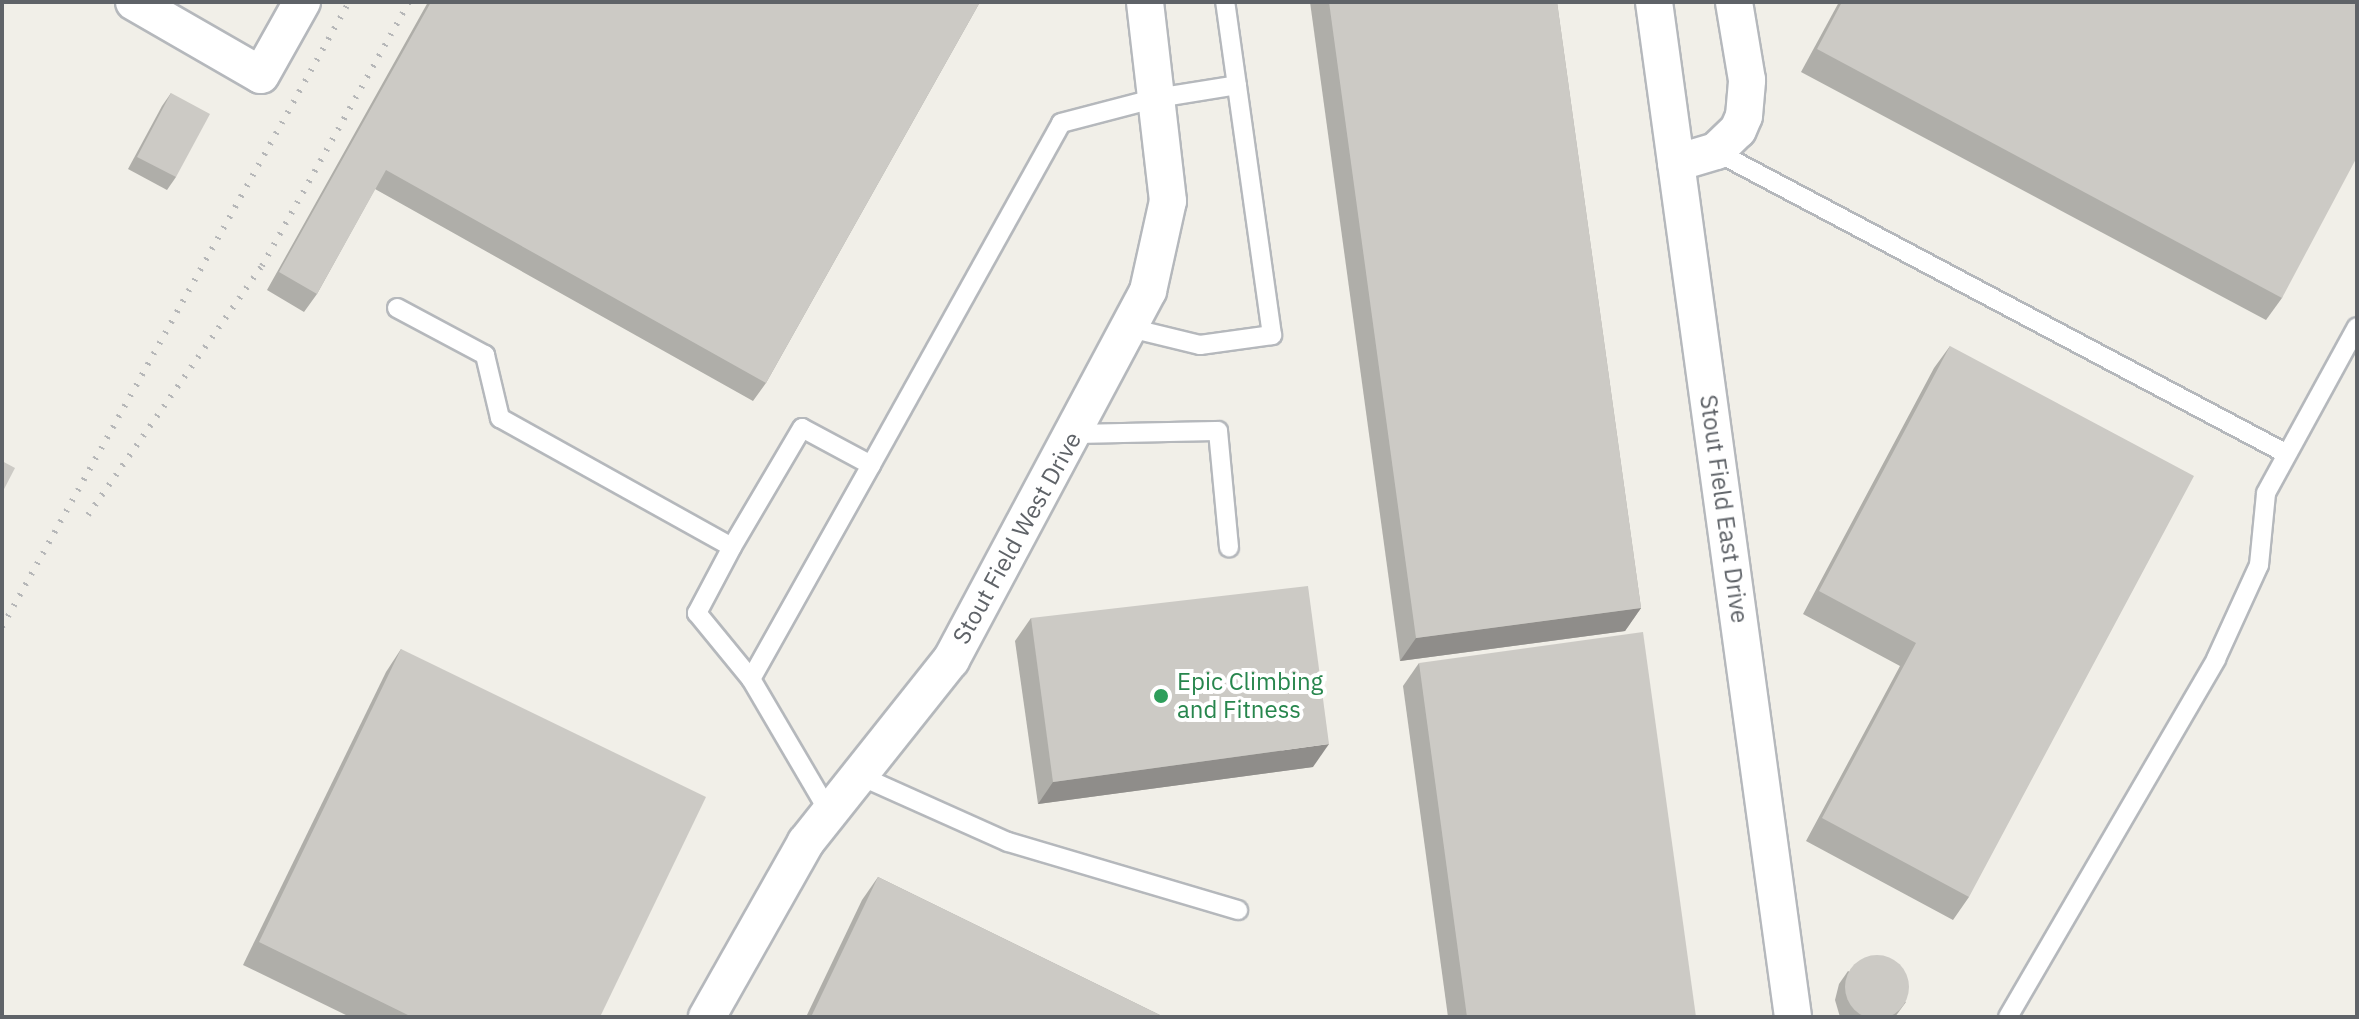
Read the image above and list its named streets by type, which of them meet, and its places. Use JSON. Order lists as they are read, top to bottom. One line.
{"streets":{"street":["Stout Field East Drive","Stout Field West Drive"]},"places":["Epic Climbing and Fitness"]}
